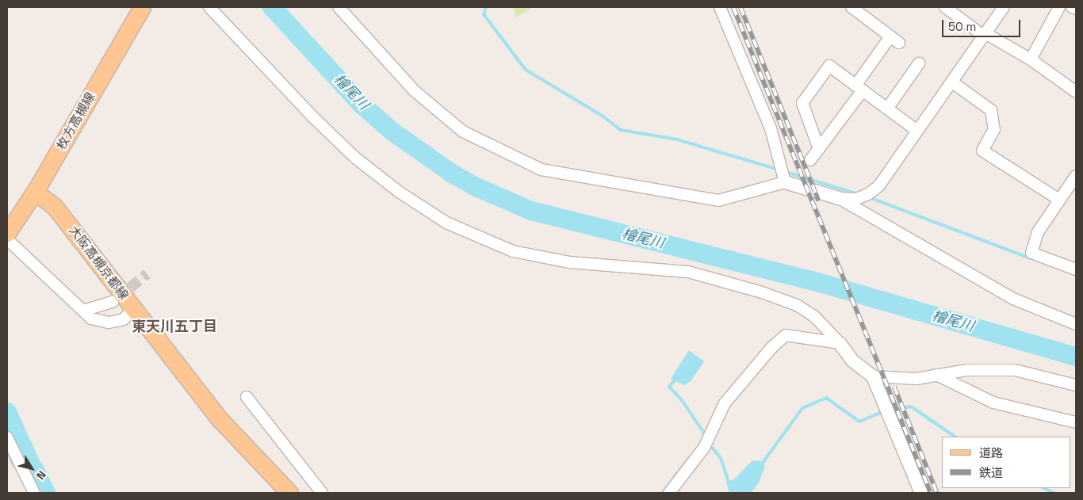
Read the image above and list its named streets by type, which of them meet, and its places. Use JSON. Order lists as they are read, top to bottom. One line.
{"streets":{"main road":["枚方高槻線","大阪高槻京都線"]},"crossings":[["枚方高槻線","大阪高槻京都線"]],"districts":["東天川五丁目"],"water":["檜尾川"],"legend":["道路","鉄道"],"scale_bar":"50 m","north":"bottom right"}
